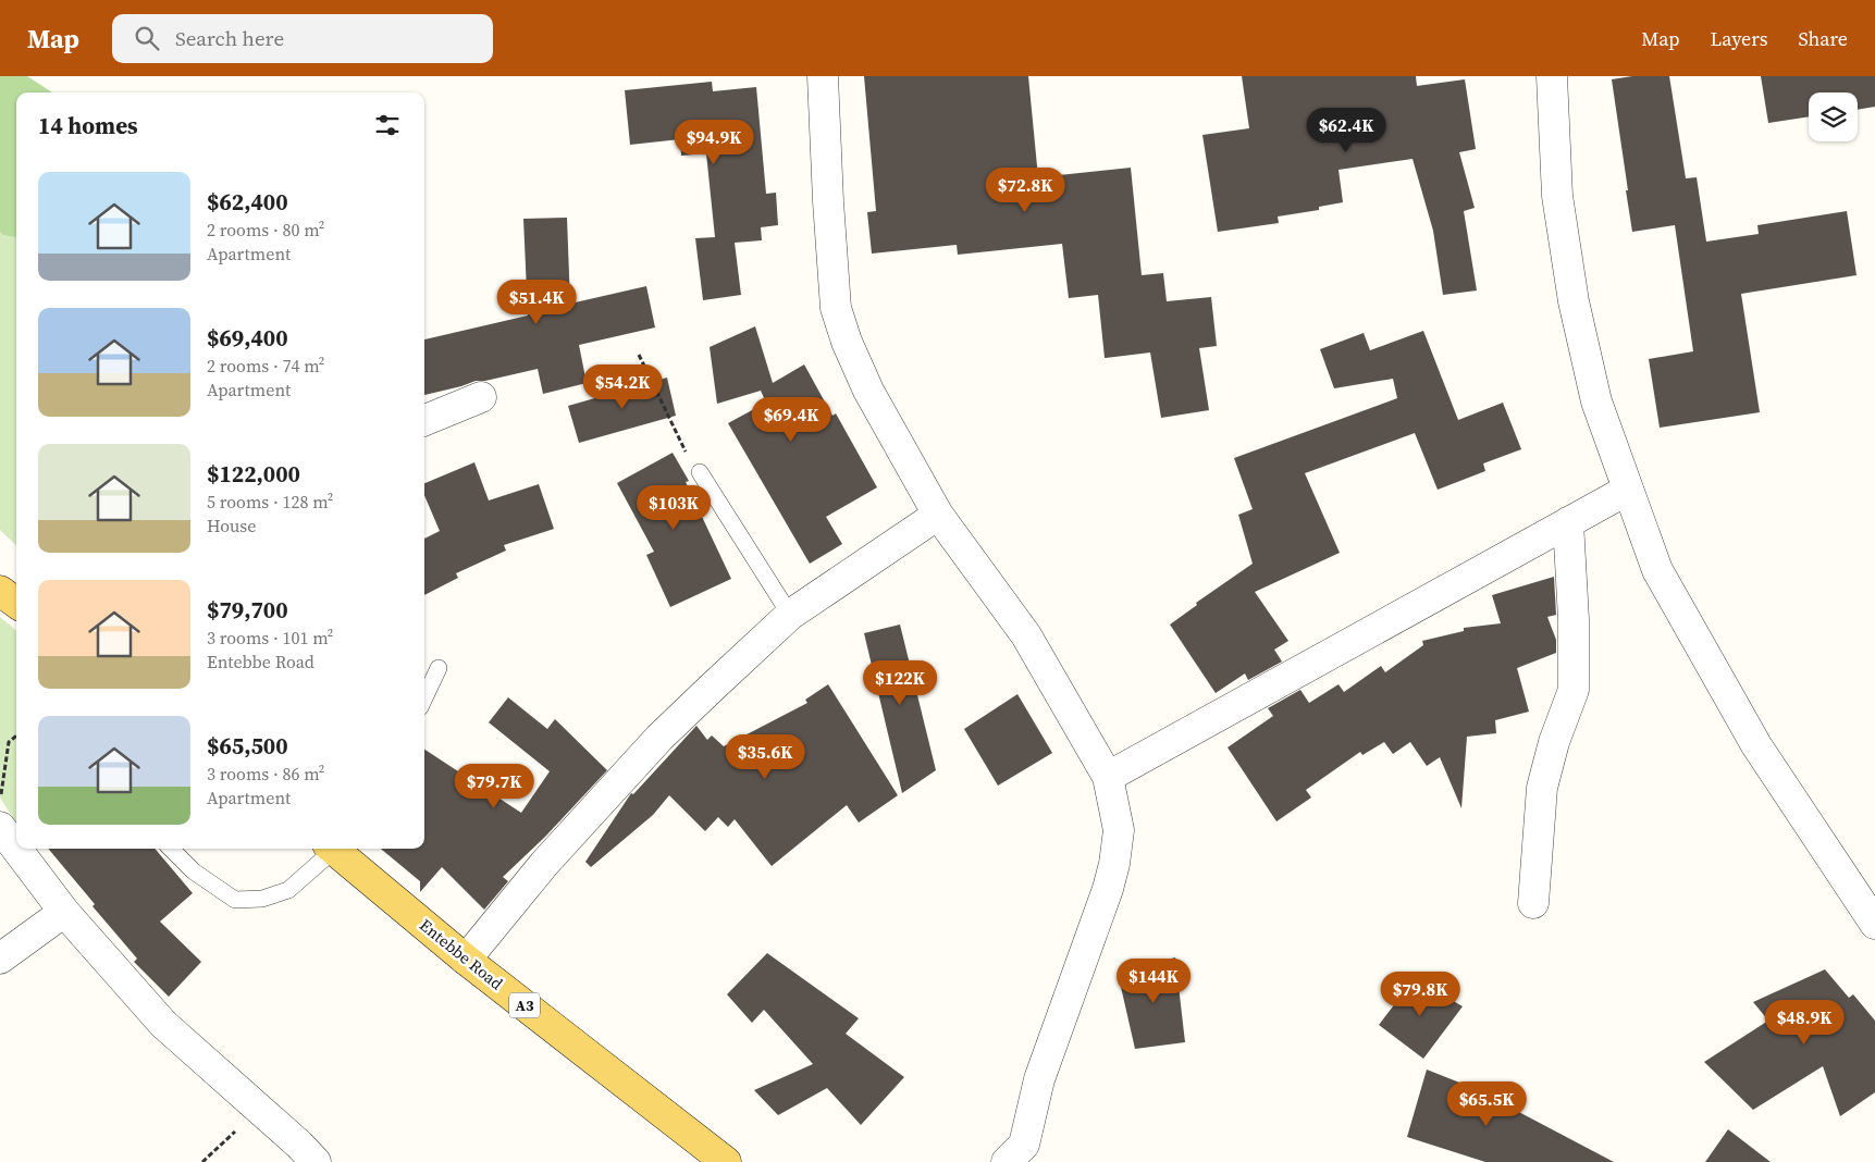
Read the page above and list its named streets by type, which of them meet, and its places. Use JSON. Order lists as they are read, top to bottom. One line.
{"streets":{"main road":["Entebbe Road","A3"]},"page":{"header":"Map","search":"Search here","nav":["Map","Layers","Share"],"heading":"14 homes","price":["$62.4K","$94.9K","$72.8K","$51.4K","$54.2K","$69.4K","$103K","$122K","$35.6K","$79.7K","$144K","$79.8K","$48.9K","$65.5K"],"list":[{"name":"$62,400","note":"2 rooms · 80 m² · Apartment"},{"name":"$69,400","note":"2 rooms · 74 m² · Apartment"},{"name":"$122,000","note":"5 rooms · 128 m² · House"},{"name":"$79,700","note":"3 rooms · 101 m² · Entebbe Road"},{"name":"$65,500","note":"3 rooms · 86 m² · Apartment"}]}}
